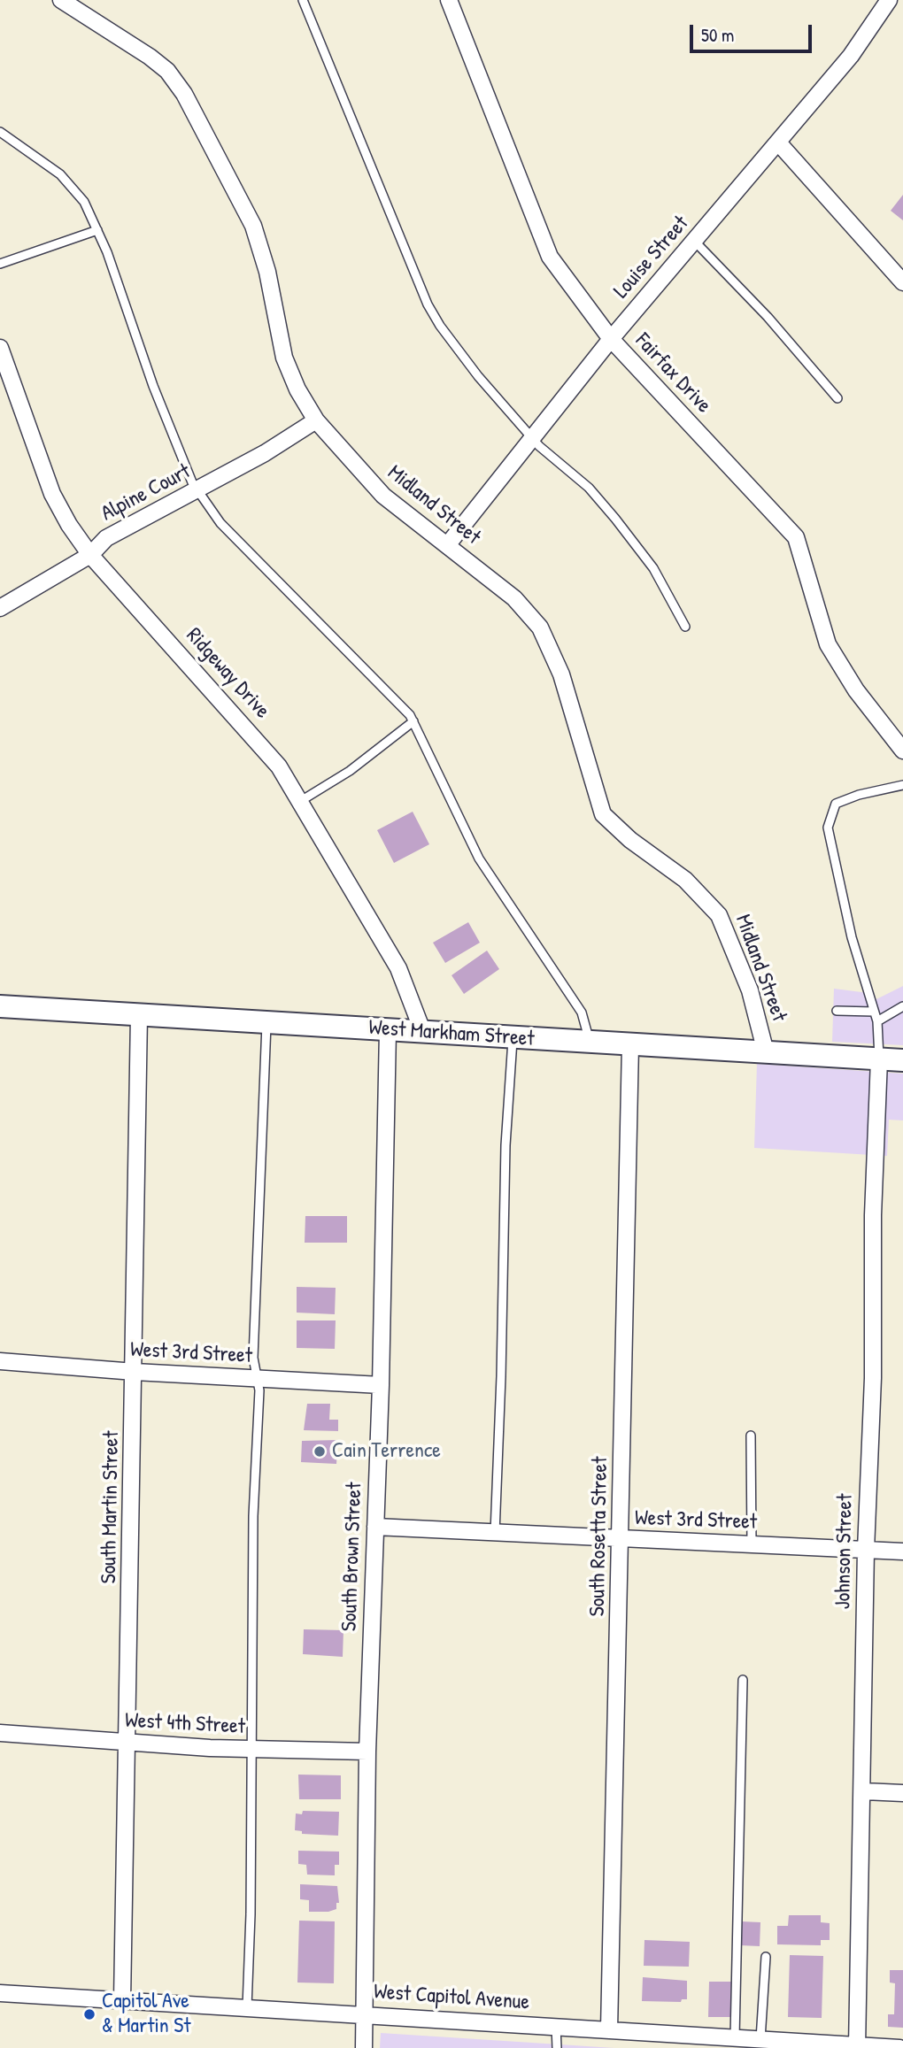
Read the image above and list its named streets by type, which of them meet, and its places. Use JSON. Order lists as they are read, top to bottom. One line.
{"streets":{"main road":["West Markham Street"],"street":["Louise Street","Fairfax Drive","Alpine Court","Midland Street","Ridgeway Drive","West 3rd Street","South Martin Street","South Rosetta Street","Johnson Street","South Brown Street","West 4th Street","West Capitol Avenue"]},"crossings":[["Louise Street","Fairfax Drive"],["Louise Street","Midland Street"],["Alpine Court","Midland Street"],["Alpine Court","Ridgeway Drive"],["Midland Street","West Markham Street"],["Ridgeway Drive","West Markham Street"],["West Markham Street","South Martin Street"],["West Markham Street","South Rosetta Street"],["West Markham Street","Johnson Street"],["West Markham Street","South Brown Street"],["West 3rd Street","South Martin Street"],["West 3rd Street","South Rosetta Street"],["West 3rd Street","Johnson Street"],["West 3rd Street","South Brown Street"],["South Martin Street","West 4th Street"],["South Martin Street","West Capitol Avenue"],["South Rosetta Street","West Capitol Avenue"],["Johnson Street","West Capitol Avenue"],["South Brown Street","West 4th Street"],["South Brown Street","West Capitol Avenue"]],"places":["Cain Terrence","Capitol Ave & Martin St"],"scale_bar":"50 m"}
